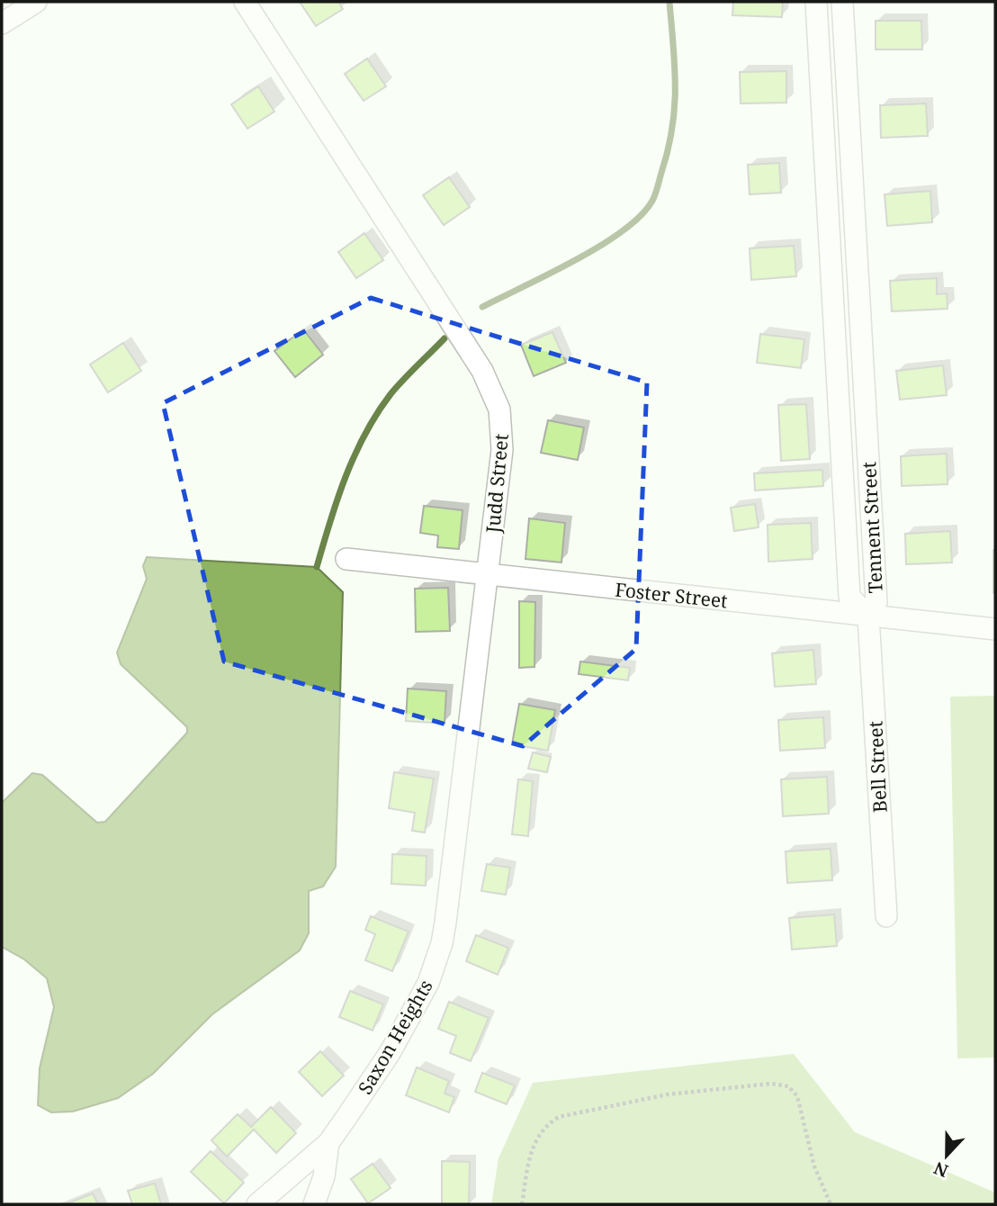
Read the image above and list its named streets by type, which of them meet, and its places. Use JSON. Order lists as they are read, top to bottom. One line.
{"streets":{"street":["Judd Street","Tennent Street","Foster Street","Bell Street","Saxon Heights"]},"crossings":[["Judd Street","Foster Street"],["Judd Street","Saxon Heights"],["Tennent Street","Foster Street"],["Tennent Street","Bell Street"],["Foster Street","Bell Street"]],"north":"bottom"}
